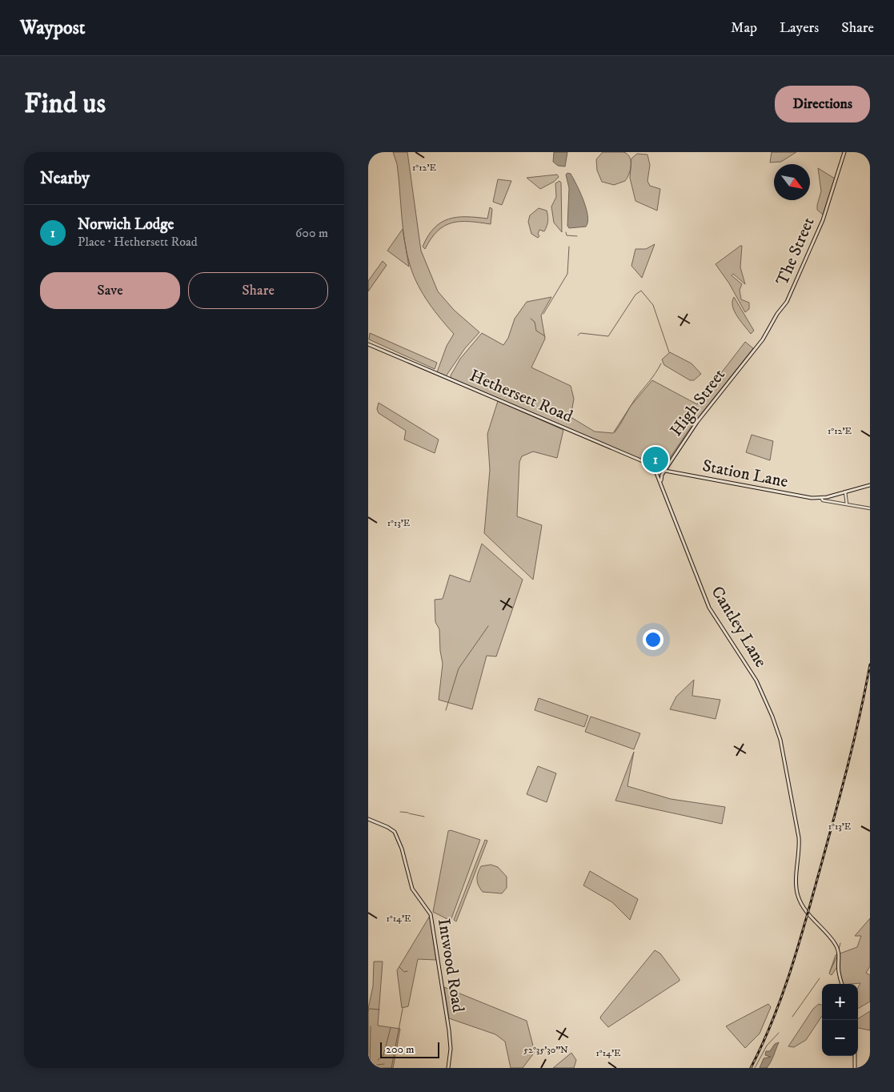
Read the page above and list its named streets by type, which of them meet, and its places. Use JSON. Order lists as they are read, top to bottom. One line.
{"streets":{"street":["The Street","Hethersett Road","High Street","Station Lane","Cantley Lane","Intwood Road"]},"crossings":[["The Street","High Street"],["Hethersett Road","High Street"],["Hethersett Road","Station Lane"],["Hethersett Road","Cantley Lane"],["High Street","Station Lane"]],"scale_bar":"200 m","north":"bottom right","page":{"header":"Waypost","nav":["Map","Layers","Share"],"buttons":["Directions",["Save","Share"]],"title":"Find us","heading":"Nearby","list":[{"mark":"1","name":"Norwich Lodge","note":"Place · Hethersett Road","value":"600 m"}],"pins":"1","map_buttons":["+","−"],"scale":"200 m"},"coordinates":["1°12'E","1°13'E","1°14'E","52°35'30\"N"]}
